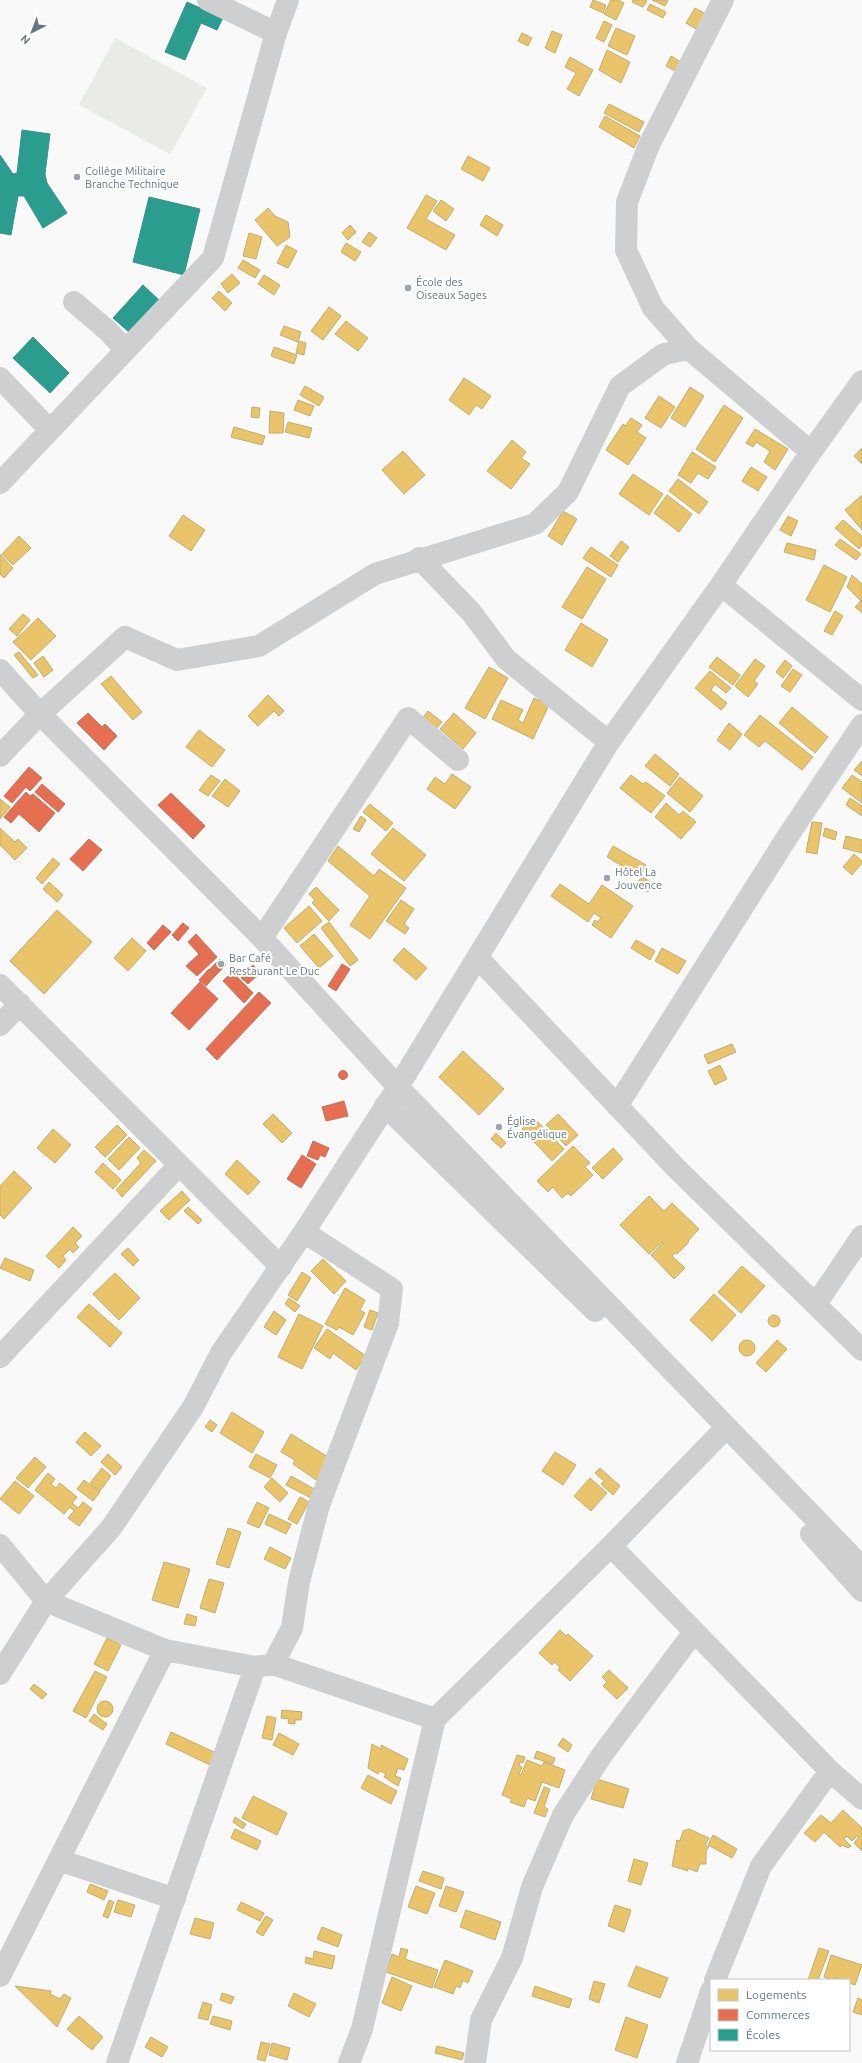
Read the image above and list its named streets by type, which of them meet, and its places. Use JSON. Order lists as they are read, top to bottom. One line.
{"places":["Collège Militaire Branche Technique","École des Oiseaux Sages","Hôtel La Jouvence","Bar Café Restaurant Le Duc","Église Évangélique"],"legend":["Logements","Commerces","Écoles"],"north":"bottom left"}
